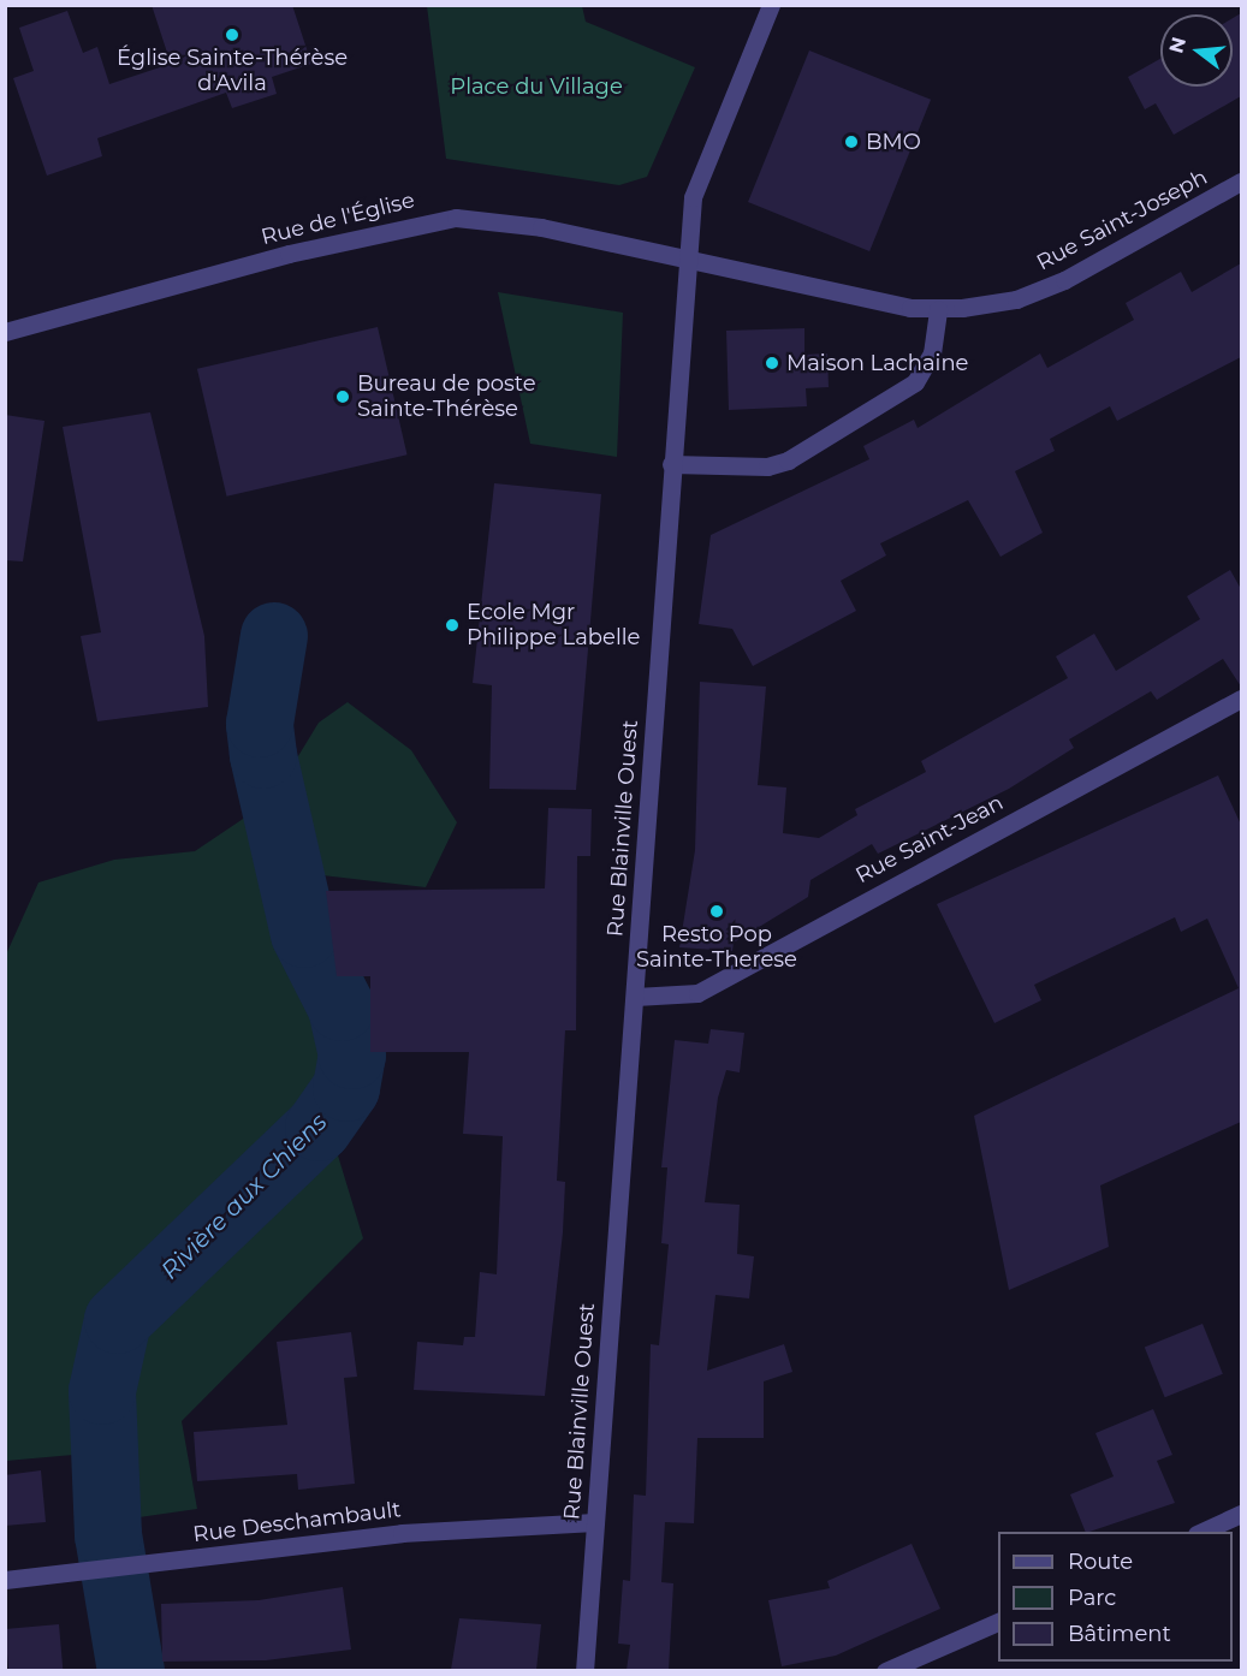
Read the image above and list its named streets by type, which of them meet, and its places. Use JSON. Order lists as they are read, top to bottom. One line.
{"streets":{"street":["Rue de l'Église","Rue Saint-Joseph","Rue Blainville Ouest","Rue Saint-Jean","Rue Deschambault"]},"crossings":[["Rue de l'Église","Rue Saint-Joseph"],["Rue de l'Église","Rue Blainville Ouest"],["Rue Saint-Joseph","Rue Blainville Ouest"],["Rue Blainville Ouest","Rue Saint-Jean"],["Rue Blainville Ouest","Rue Deschambault"]],"water":["Rivière aux Chiens"],"parks":["Place du Village"],"places":["Église Sainte-Thérèse d'Avila","BMO","Maison Lachaine","Bureau de poste Sainte-Thérèse","Ecole Mgr Philippe Labelle","Resto Pop Sainte-Therese"],"legend":["Route","Parc","Bâtiment"],"north":"left"}
